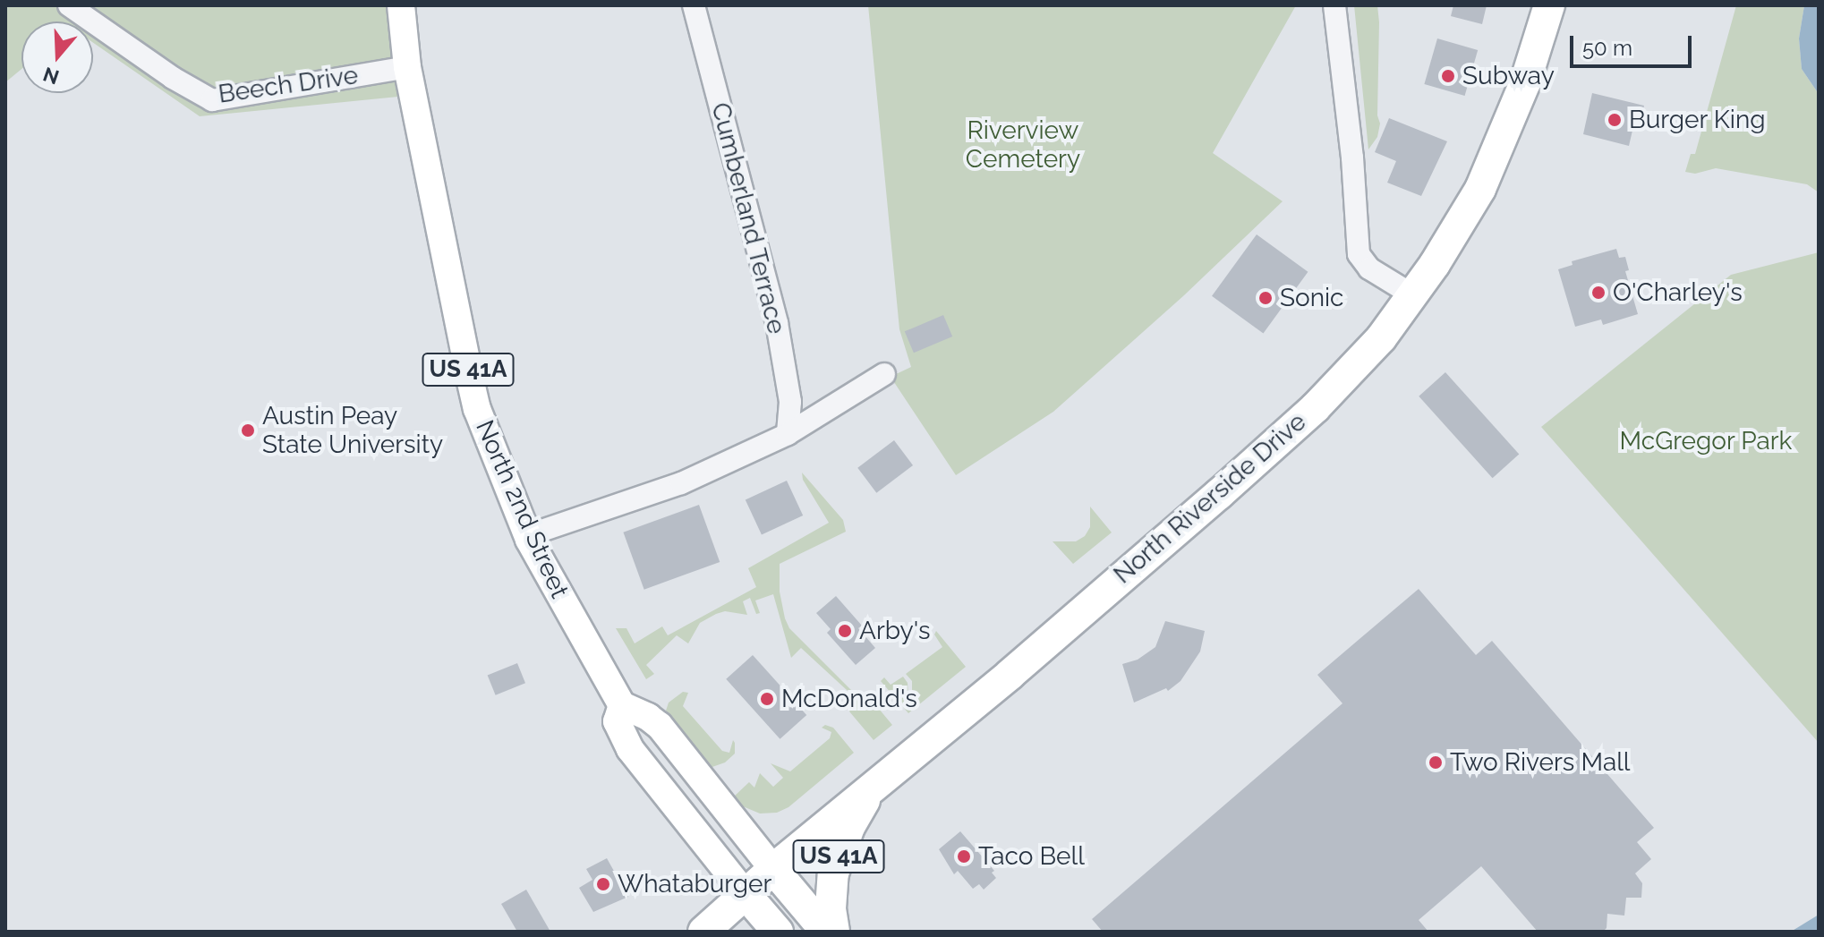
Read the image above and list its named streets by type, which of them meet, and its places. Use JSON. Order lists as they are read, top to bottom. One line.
{"streets":{"highway":["US 41A","North Riverside Drive","North 2nd Street"],"street":["Beech Drive","Cumberland Terrace"]},"crossings":[["Beech Drive","North 2nd Street"],["US 41A","North Riverside Drive"],["US 41A","North 2nd Street"],["North Riverside Drive","North 2nd Street"]],"parks":["Riverview Cemetery","McGregor Park"],"places":["Subway","Burger King","O'Charley's","Sonic","Austin Peay State University","Arby's","McDonald's","Two Rivers Mall","Taco Bell","Whataburger"],"scale_bar":"50 m","north":"bottom"}
